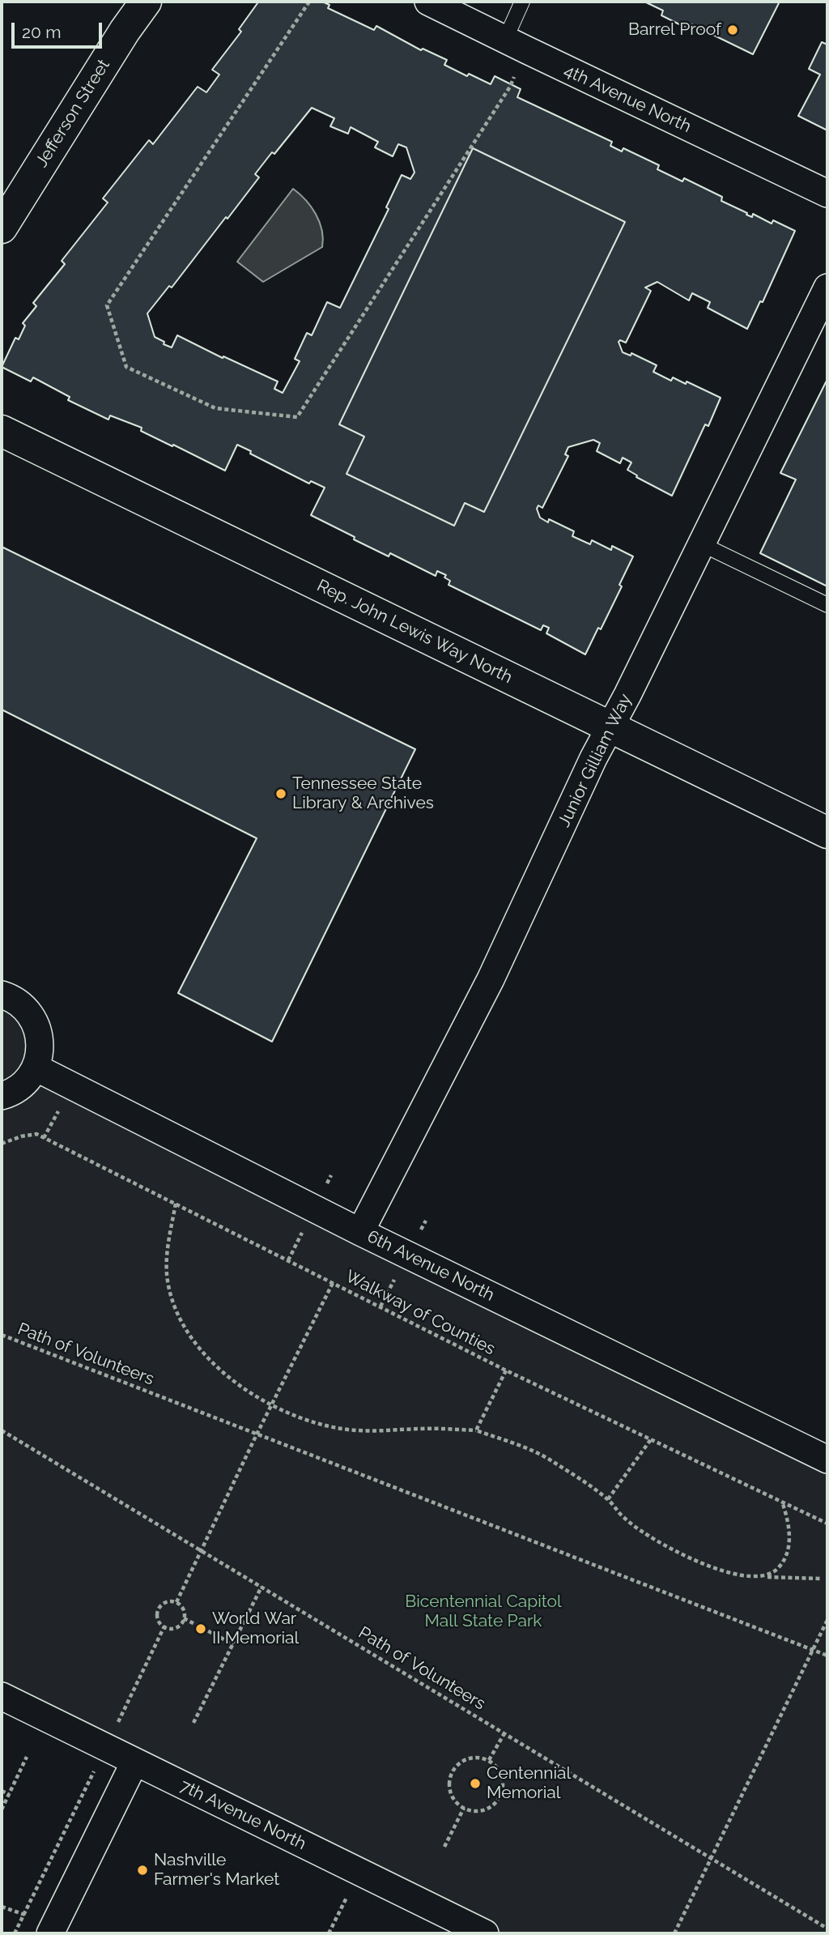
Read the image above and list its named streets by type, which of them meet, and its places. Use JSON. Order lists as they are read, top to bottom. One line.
{"streets":{"street":["4th Avenue North","Jefferson Street","Rep. John Lewis Way North","Junior Gilliam Way","6th Avenue North","7th Avenue North"],"path":["Walkway of Counties","Path of Volunteers"]},"crossings":[["Rep. John Lewis Way North","Junior Gilliam Way"],["Junior Gilliam Way","6th Avenue North"]],"parks":["Bicentennial Capitol Mall State Park"],"places":["Barrel Proof","Tennessee State Library & Archives","World War II Memorial","Centennial Memorial","Nashville Farmer's Market"],"scale_bar":"20 m"}
